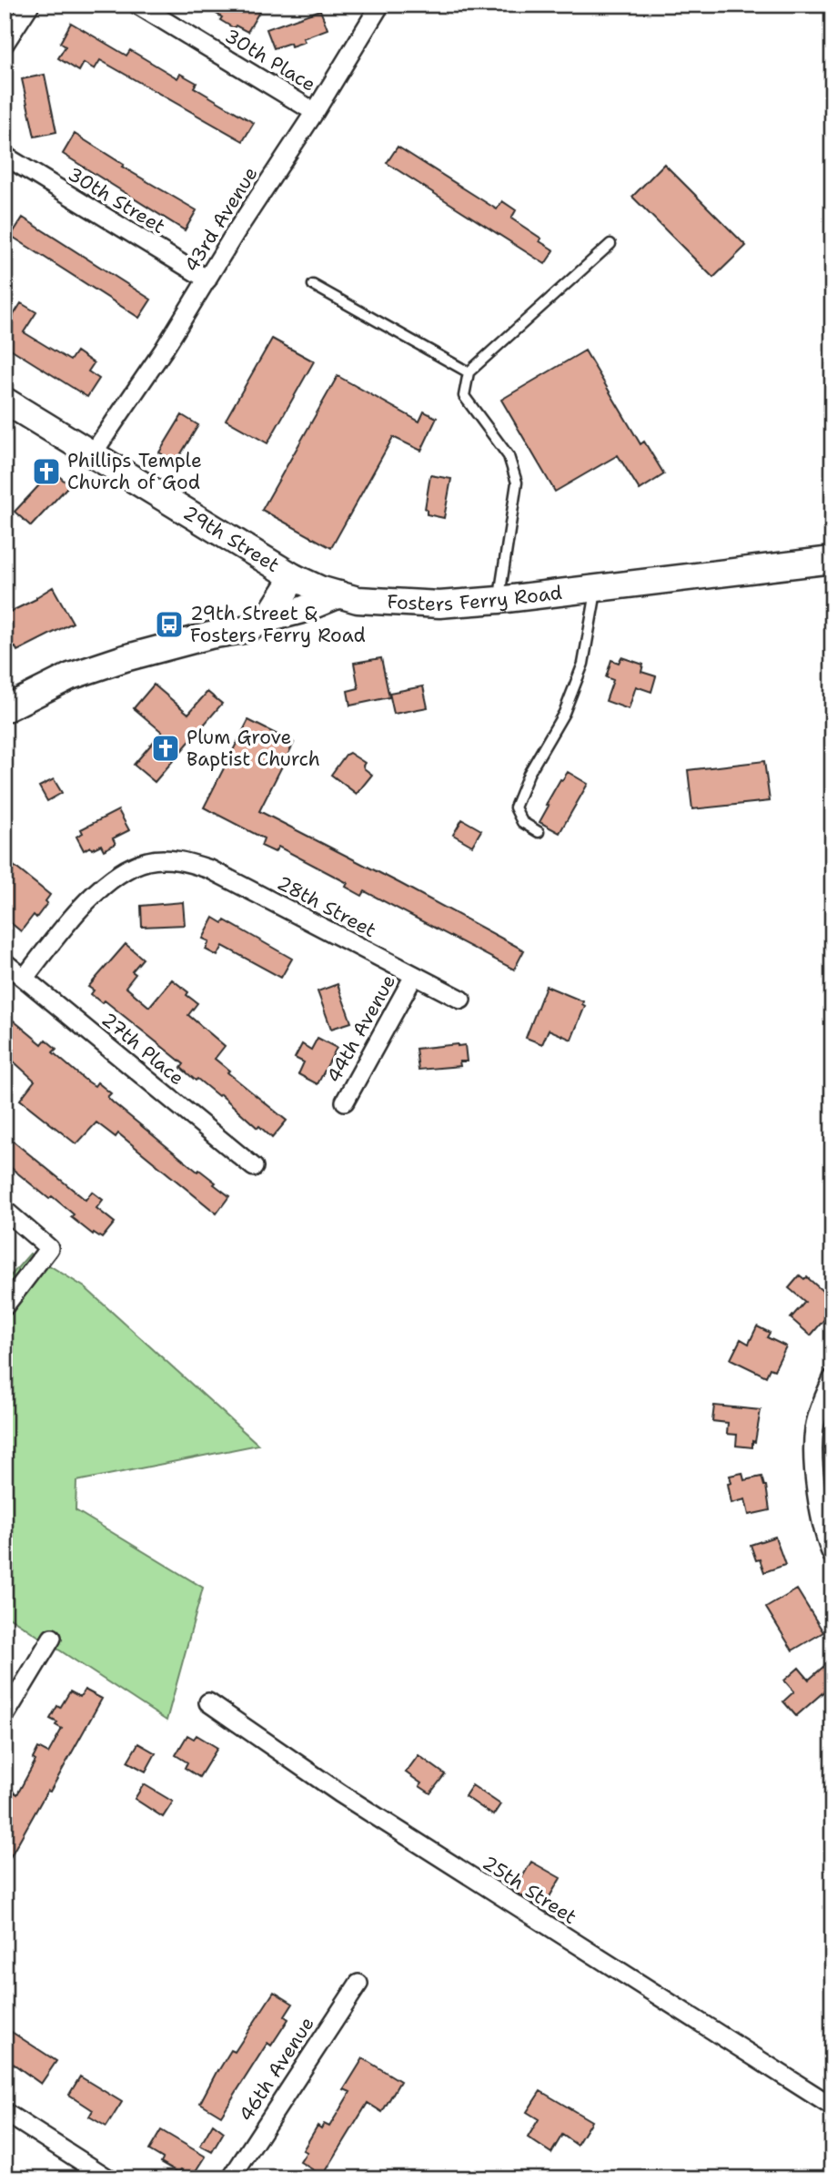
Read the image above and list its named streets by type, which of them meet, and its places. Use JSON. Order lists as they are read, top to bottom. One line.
{"streets":{"street":["30th Place","30th Street","43rd Avenue","29th Street","Fosters Ferry Road","28th Street","44th Avenue","27th Place","25th Street","46th Avenue"]},"crossings":[["30th Place","43rd Avenue"],["30th Street","43rd Avenue"],["43rd Avenue","29th Street"],["29th Street","Fosters Ferry Road"],["28th Street","44th Avenue"],["28th Street","27th Place"]],"places":{"church":["Phillips Temple Church of God","Plum Grove Baptist Church"],"bus stop":["29th Street & Fosters Ferry Road"]}}
